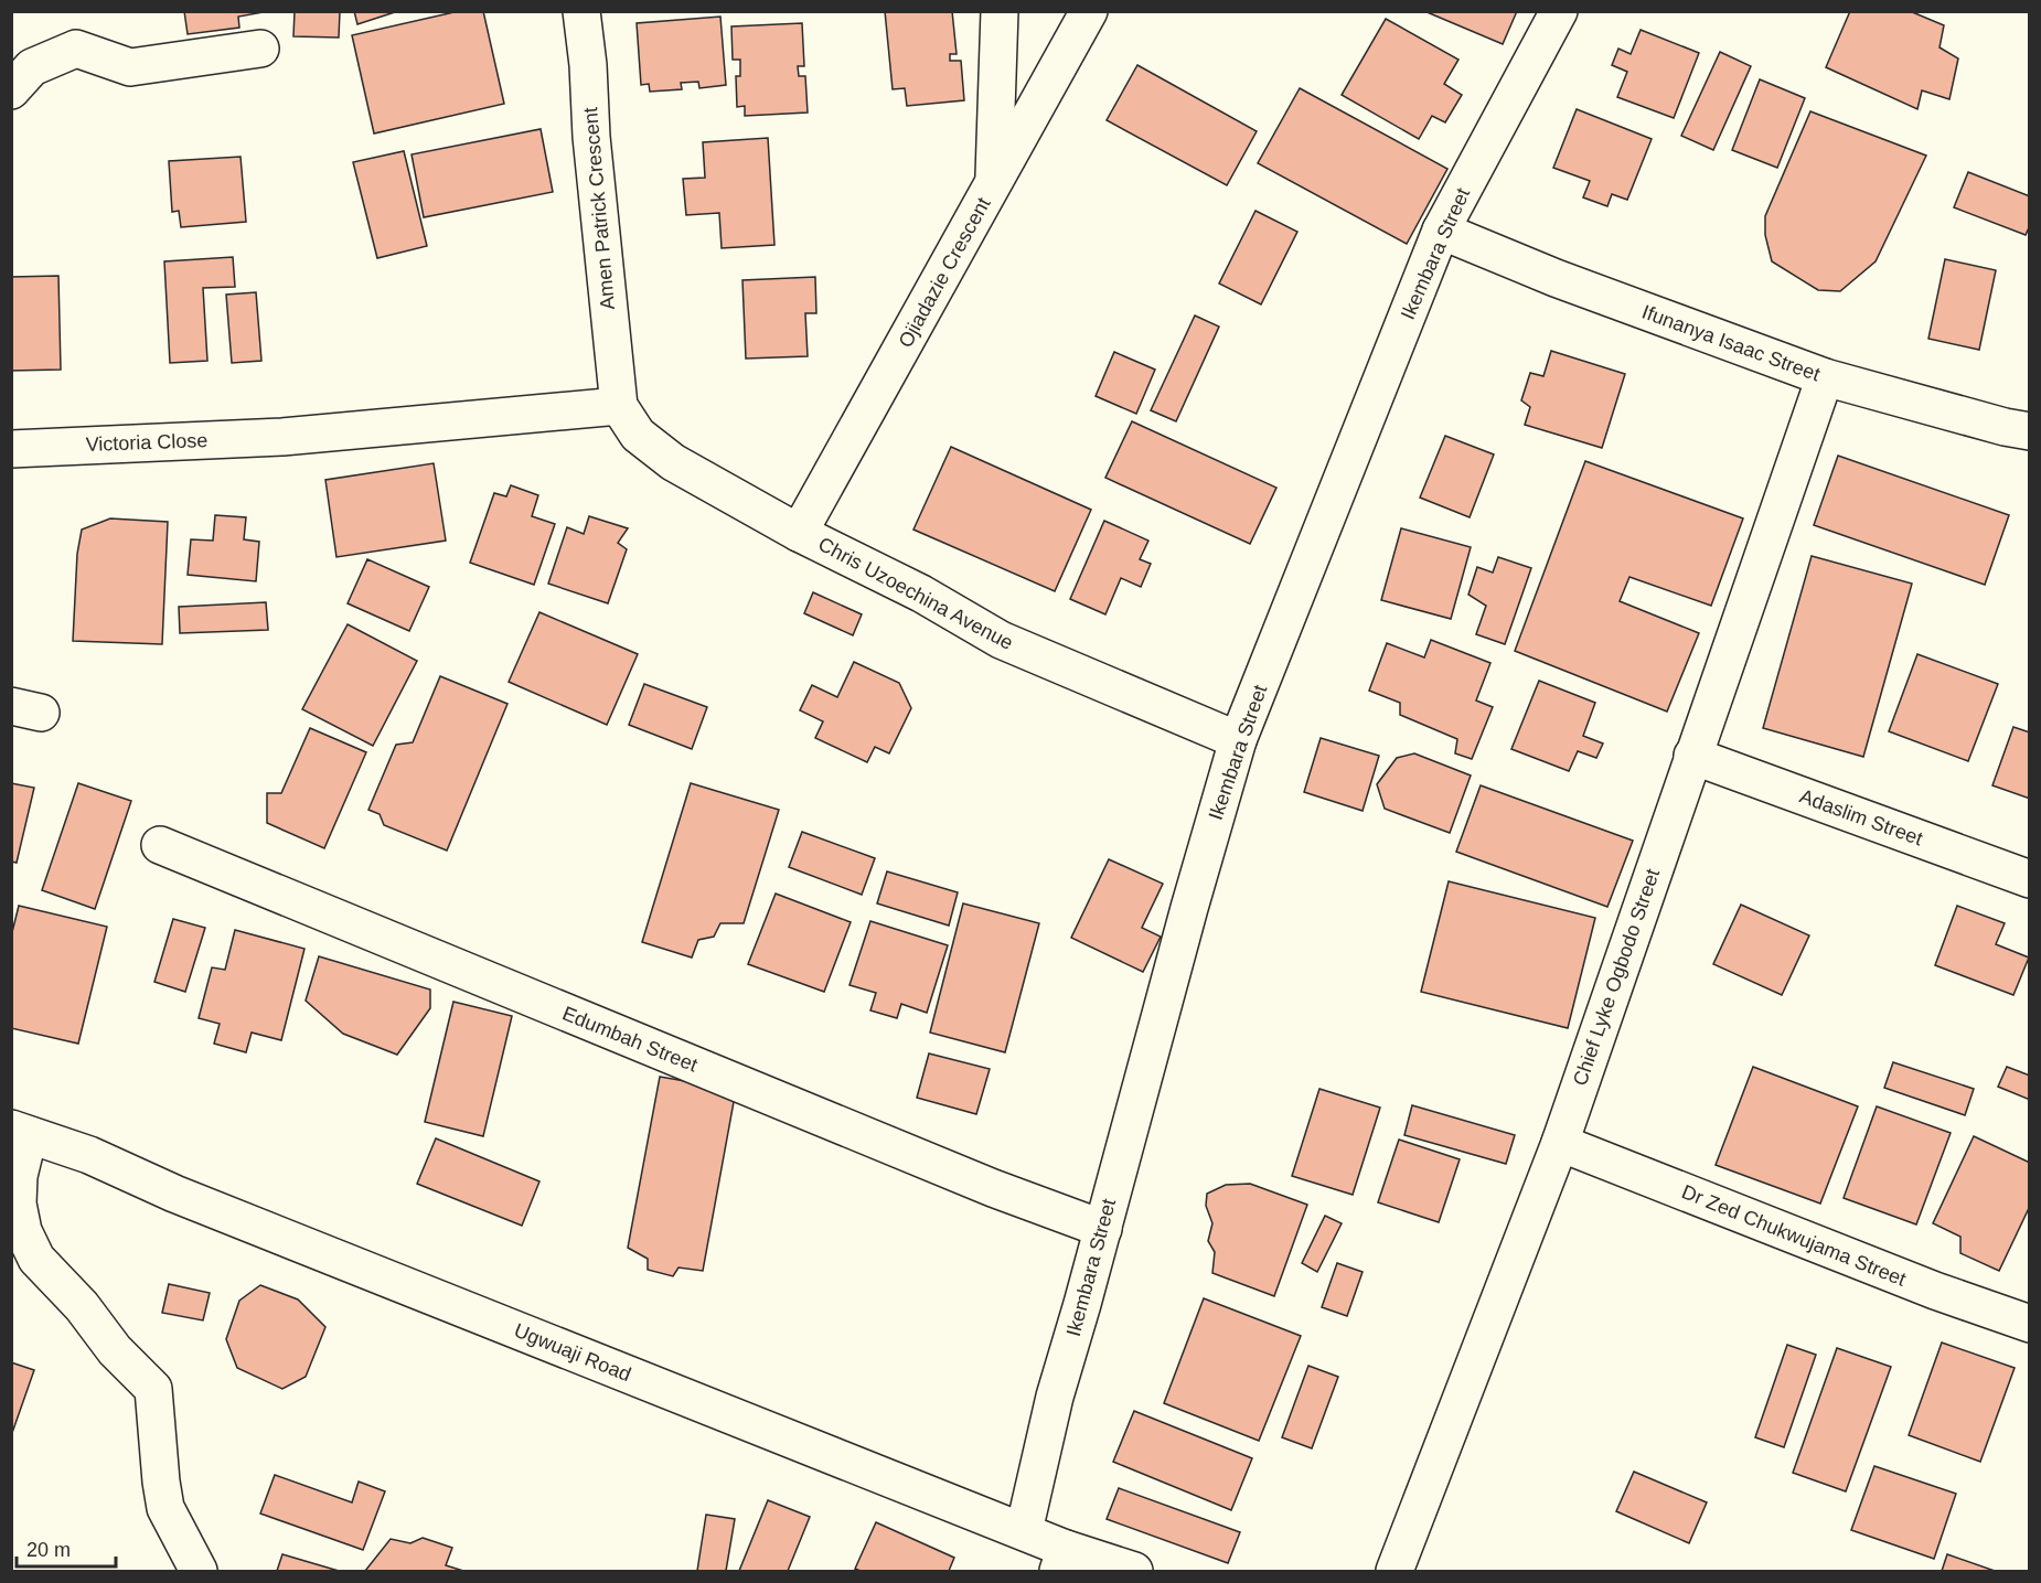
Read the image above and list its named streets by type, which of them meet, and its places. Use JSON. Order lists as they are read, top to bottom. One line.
{"streets":{"street":["Amen Patrick Crescent","Ikembara Street","Ojiadazie Crescent","Ifunanya Isaac Street","Victoria Close","Chris Uzoechina Avenue","Adaslim Street","Chief Lyke Ogbodo Street","Edumbah Street","Dr Zed Chukwujama Street","Ugwuaji Road"]},"crossings":[["Amen Patrick Crescent","Victoria Close"],["Amen Patrick Crescent","Chris Uzoechina Avenue"],["Ikembara Street","Ifunanya Isaac Street"],["Ikembara Street","Chris Uzoechina Avenue"],["Ikembara Street","Edumbah Street"],["Ikembara Street","Ugwuaji Road"],["Ojiadazie Crescent","Chris Uzoechina Avenue"],["Ifunanya Isaac Street","Chief Lyke Ogbodo Street"],["Victoria Close","Chris Uzoechina Avenue"],["Adaslim Street","Chief Lyke Ogbodo Street"],["Chief Lyke Ogbodo Street","Dr Zed Chukwujama Street"]],"scale_bar":"20 m"}
